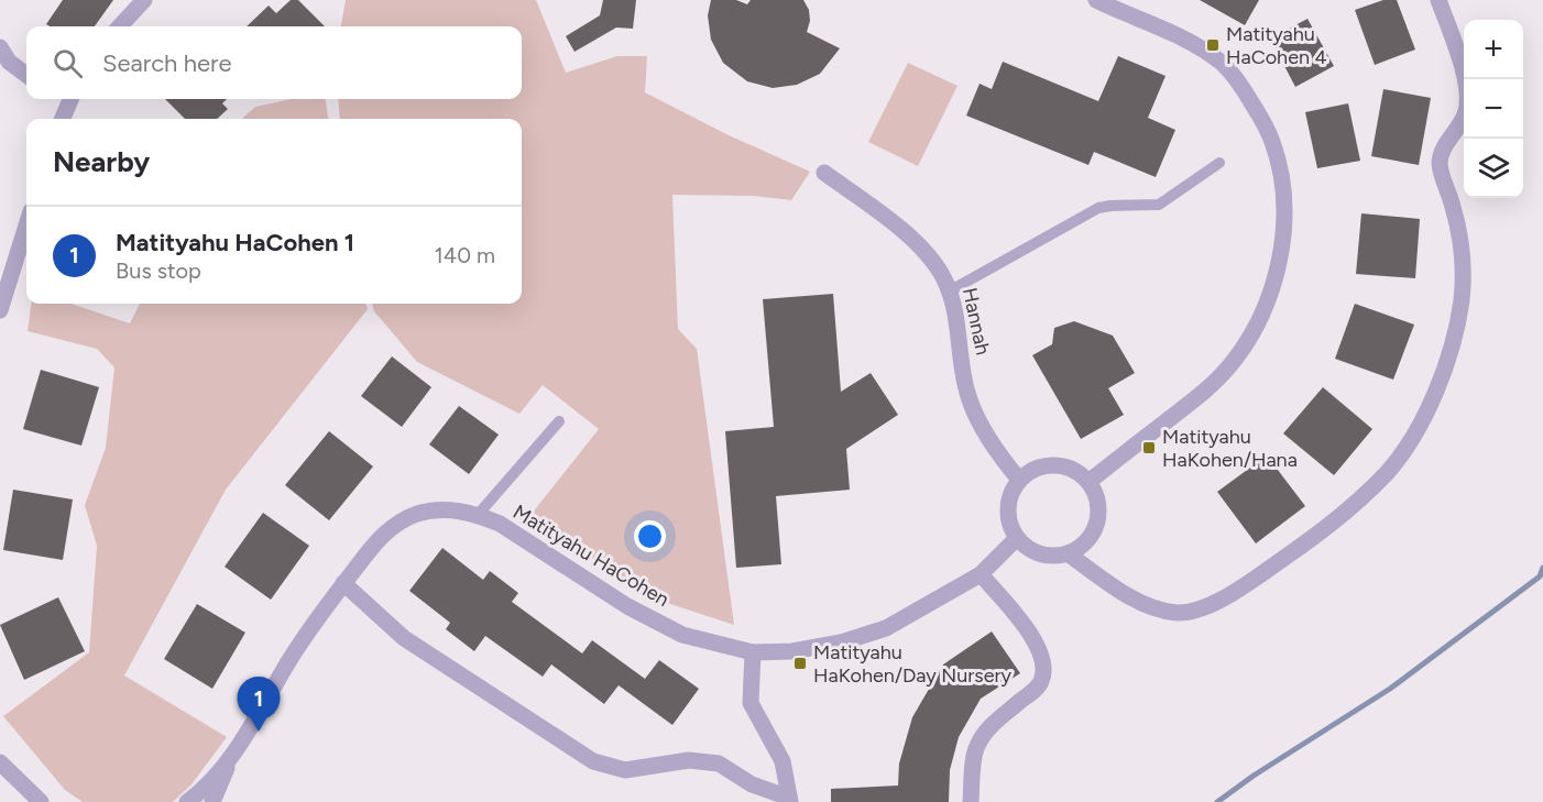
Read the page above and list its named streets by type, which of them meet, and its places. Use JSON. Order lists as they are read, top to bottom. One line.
{"streets":{"street":["Hannah","Matityahu HaCohen"]},"crossings":[["Hannah","Matityahu HaCohen"]],"places":{"transit":["Matityahu HaCohen 4","Matityahu HaKohen/Hana","Matityahu HaKohen/Day Nursery"]},"page":{"map_buttons":["+","−"],"search":"Search here","heading":"Nearby","list":[{"mark":"1","name":"Matityahu HaCohen 1","note":"Bus stop","value":"140 m"}],"pins":"1"}}
